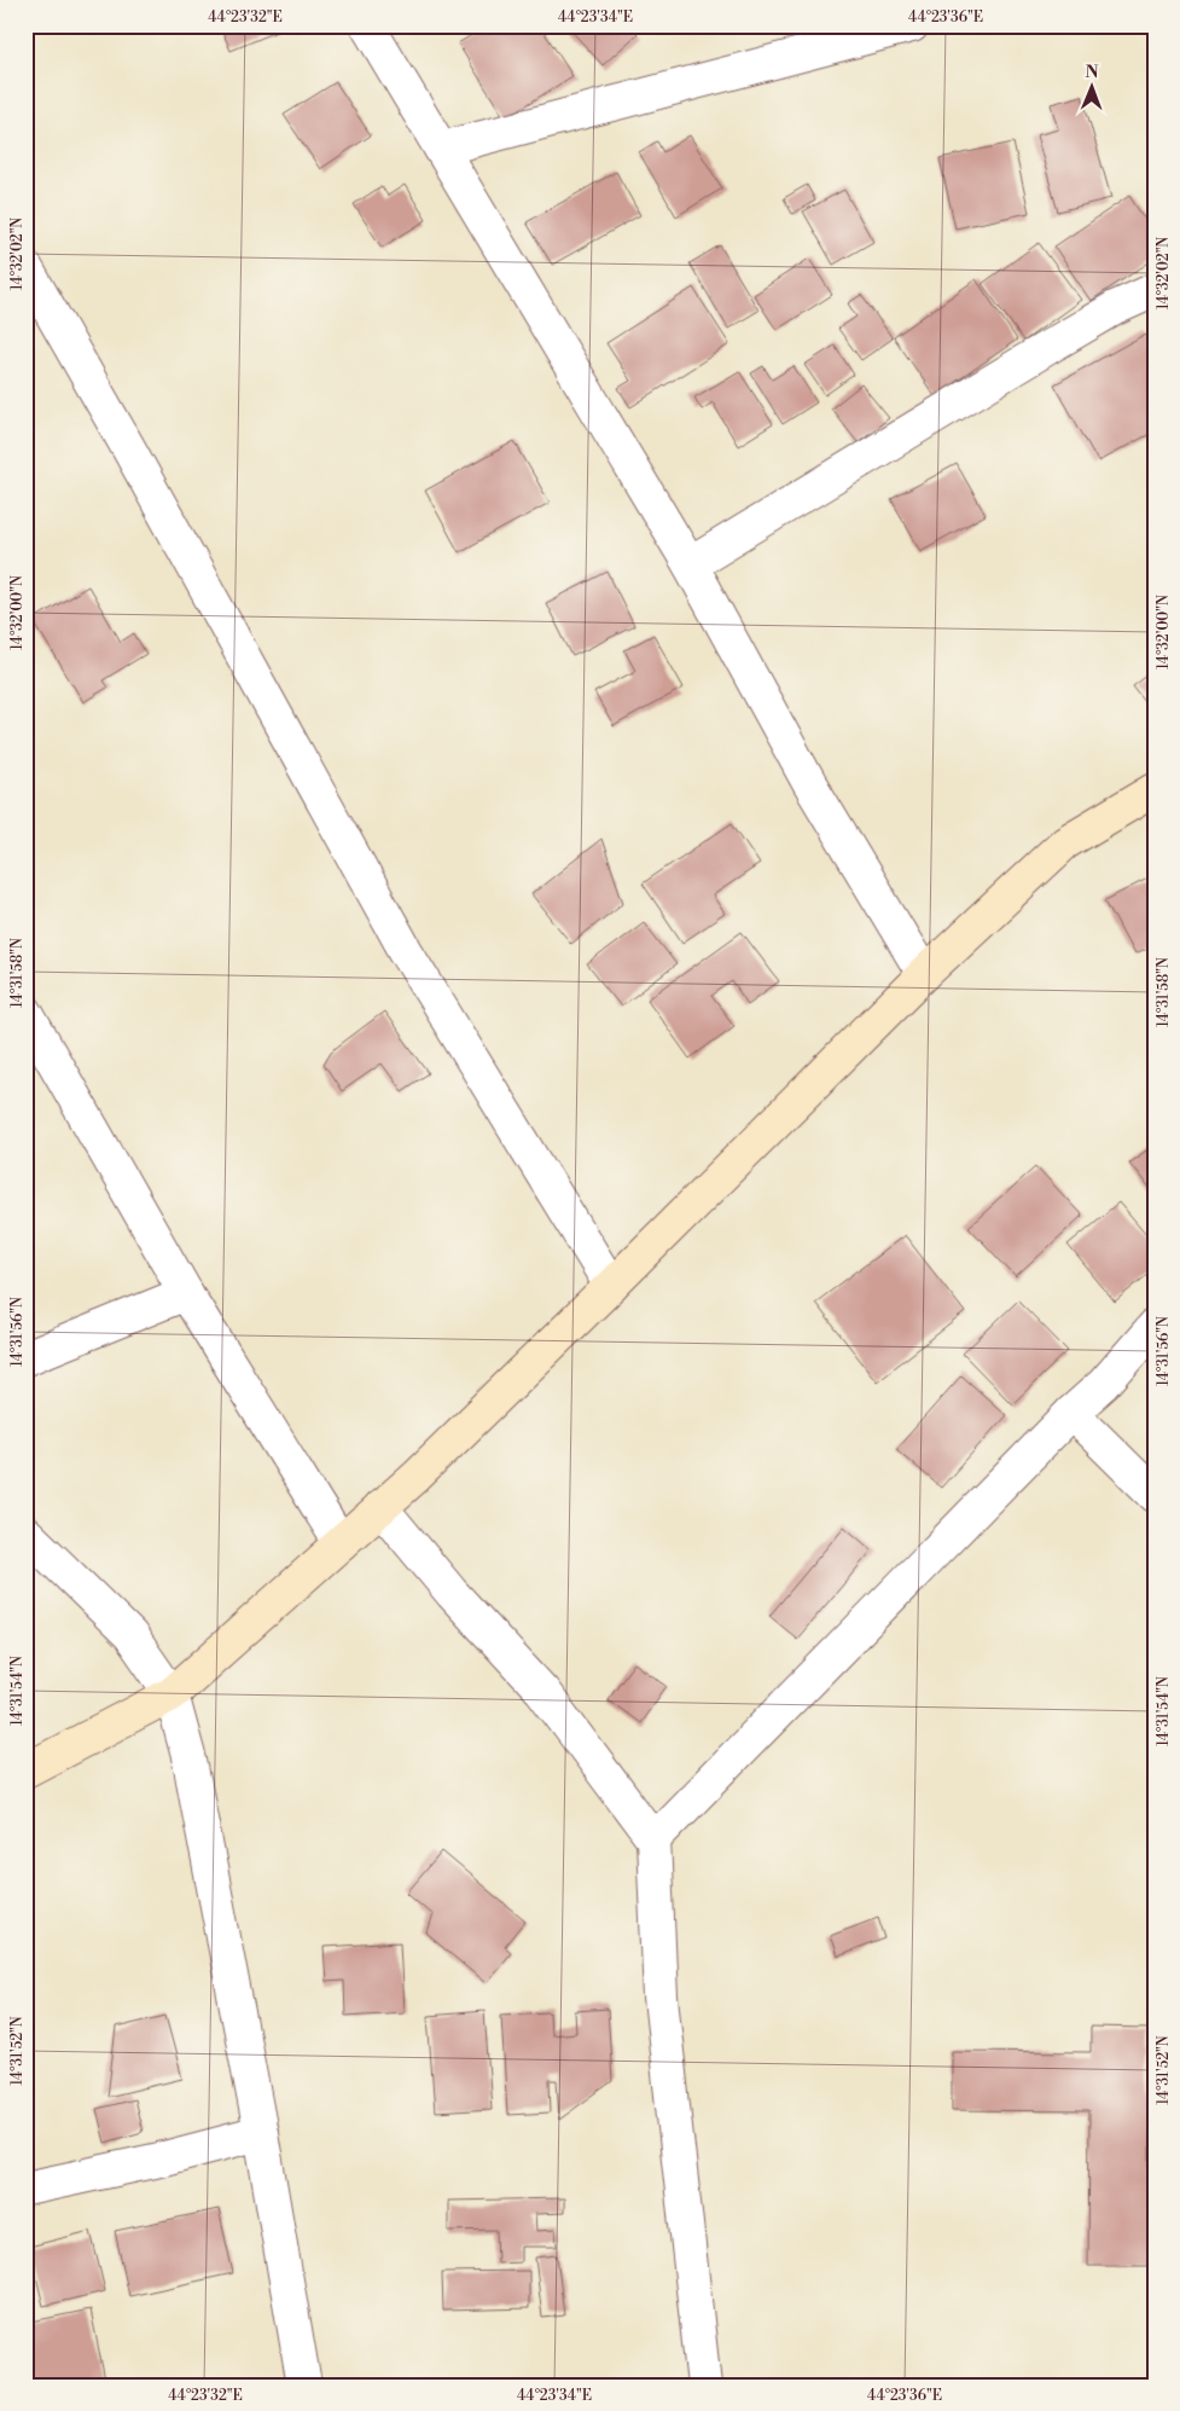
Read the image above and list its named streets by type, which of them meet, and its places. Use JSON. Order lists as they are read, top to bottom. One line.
{"north":"top","coordinates":["44°23'32\"E","44°23'34\"E","44°23'36\"E","14°32'02\"N","14°32'00\"N","14°31'58\"N","14°31'56\"N","14°31'54\"N","14°31'52\"N"]}
